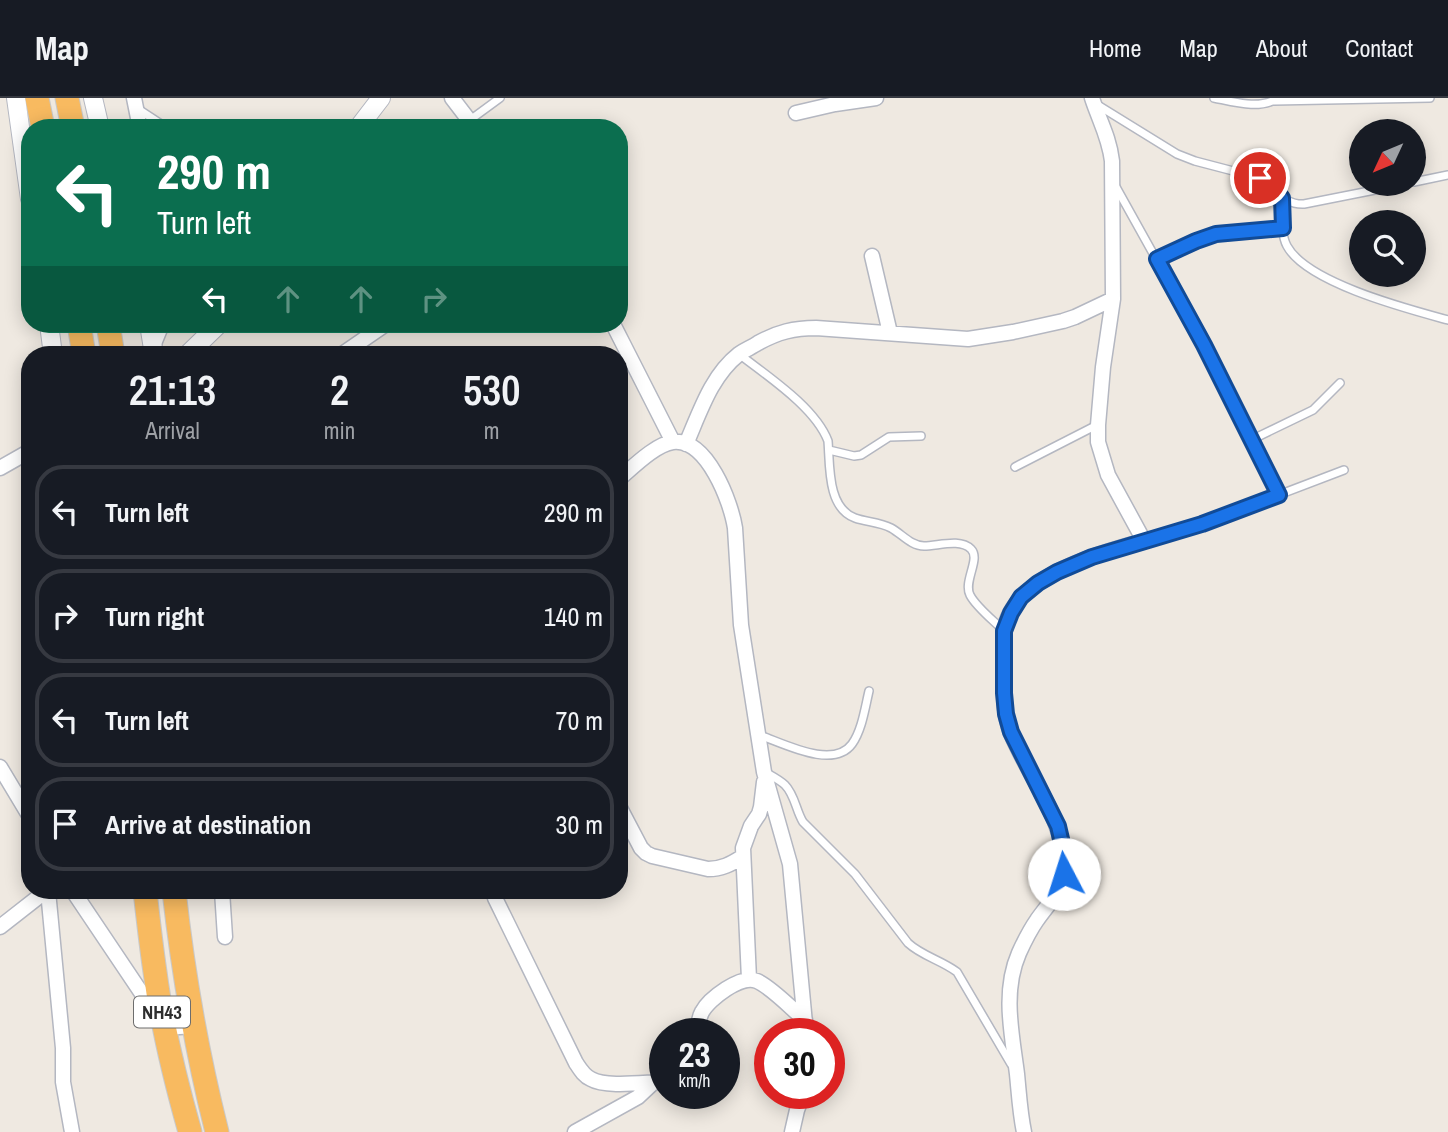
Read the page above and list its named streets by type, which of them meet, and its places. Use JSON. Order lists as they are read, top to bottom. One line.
{"streets":{"highway":["NH43"]},"north":"bottom left","page":{"header":"Map","nav":["Home","Map","About","Contact"],"turn":["290 m","Turn left"],"eta":["21:13","Arrival","2","min","530","m"],"list":[{"name":"Turn left","value":"290 m"},{"name":"Turn right","value":"140 m"},{"name":"Turn left","value":"70 m"},{"name":"Arrive at destination","value":"30 m"}],"speed":"23 km/h","limit":"30"}}
